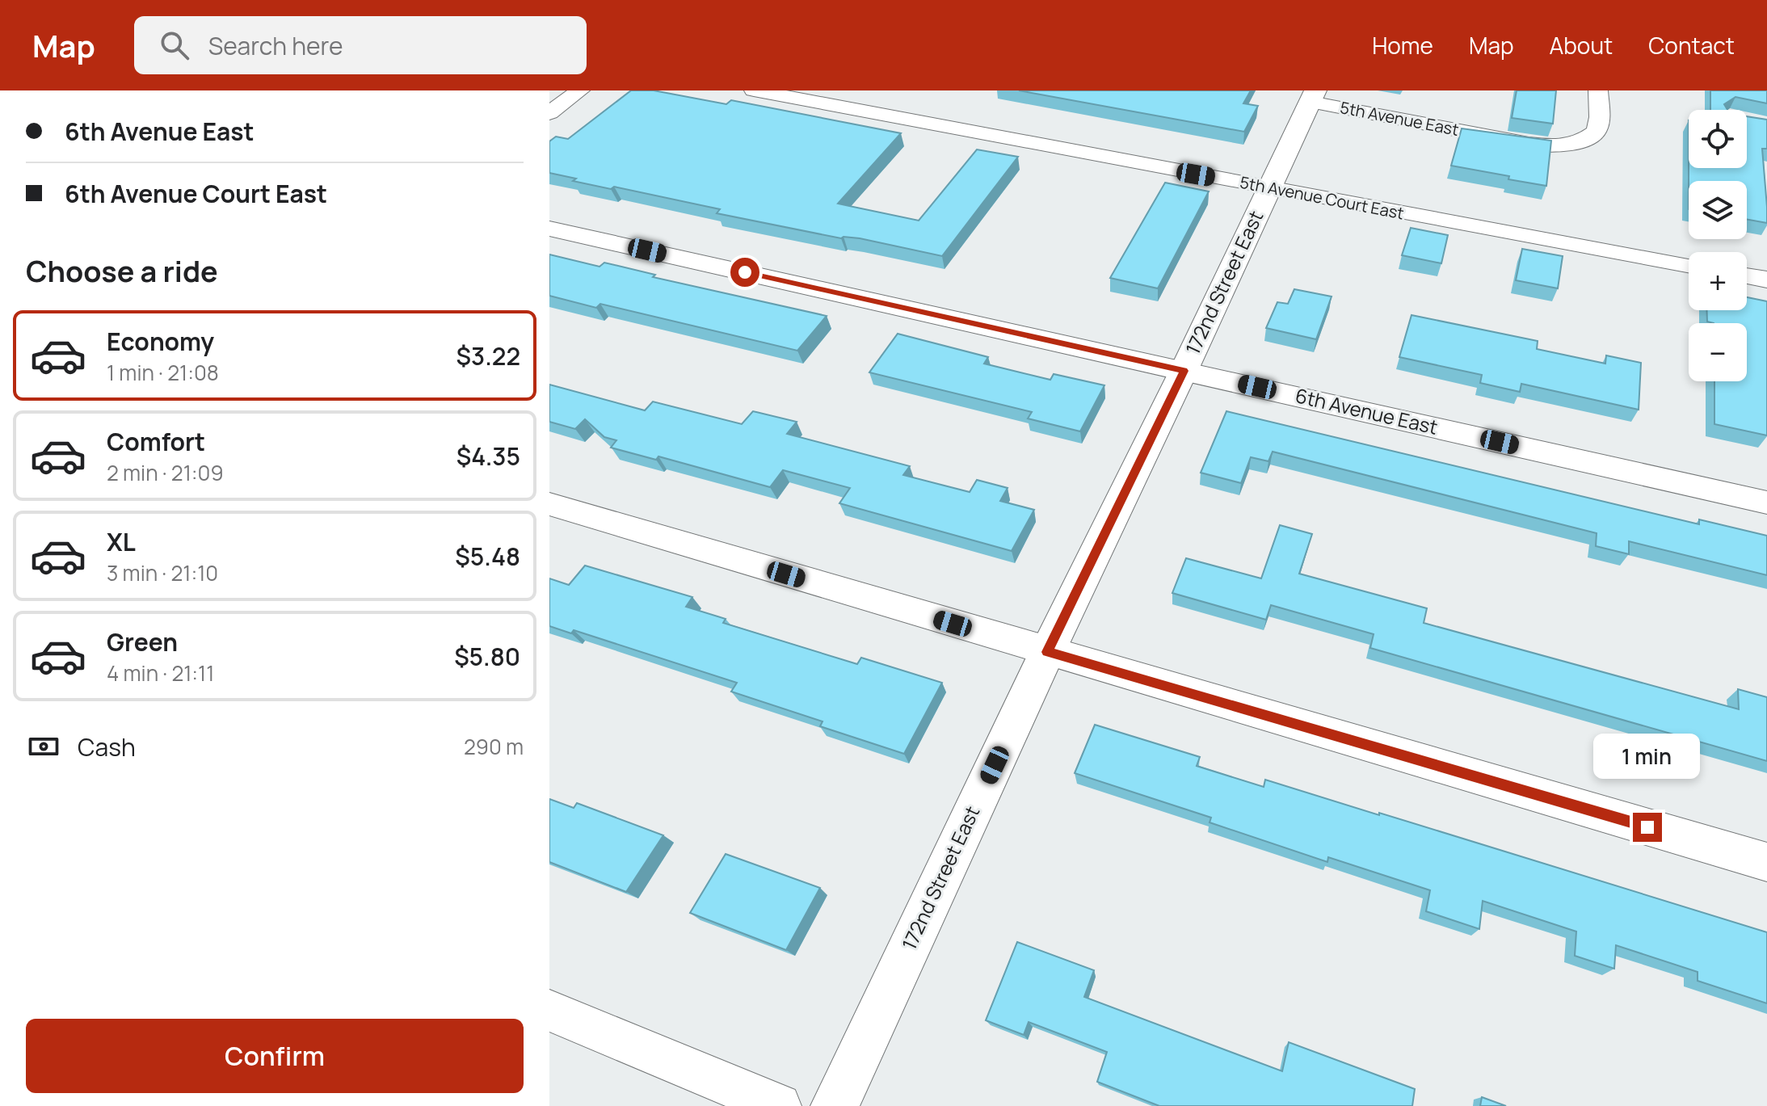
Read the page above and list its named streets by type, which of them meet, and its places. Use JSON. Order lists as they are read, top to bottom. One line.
{"streets":{"street":["5th Avenue East","5th Avenue Court East","172nd Street East","6th Avenue East"]},"crossings":[["5th Avenue East","172nd Street East"],["5th Avenue Court East","172nd Street East"],["172nd Street East","6th Avenue East"]],"page":{"header":"Map","search":"Search here","nav":["Home","Map","About","Contact"],"banner":["6th Avenue East","6th Avenue Court East"],"map_buttons":["+","−"],"heading":"Choose a ride","list":[{"name":"Economy","note":"1 min · 21:08","value":"$3.22"},{"name":"Comfort","note":"2 min · 21:09","value":"$4.35"},{"name":"XL","note":"3 min · 21:10","value":"$5.48"},{"name":"Green","note":"4 min · 21:11","value":"$5.80"}],"pay":["Cash","290 m"],"bubble":"1 min","buttons":"Confirm"}}
